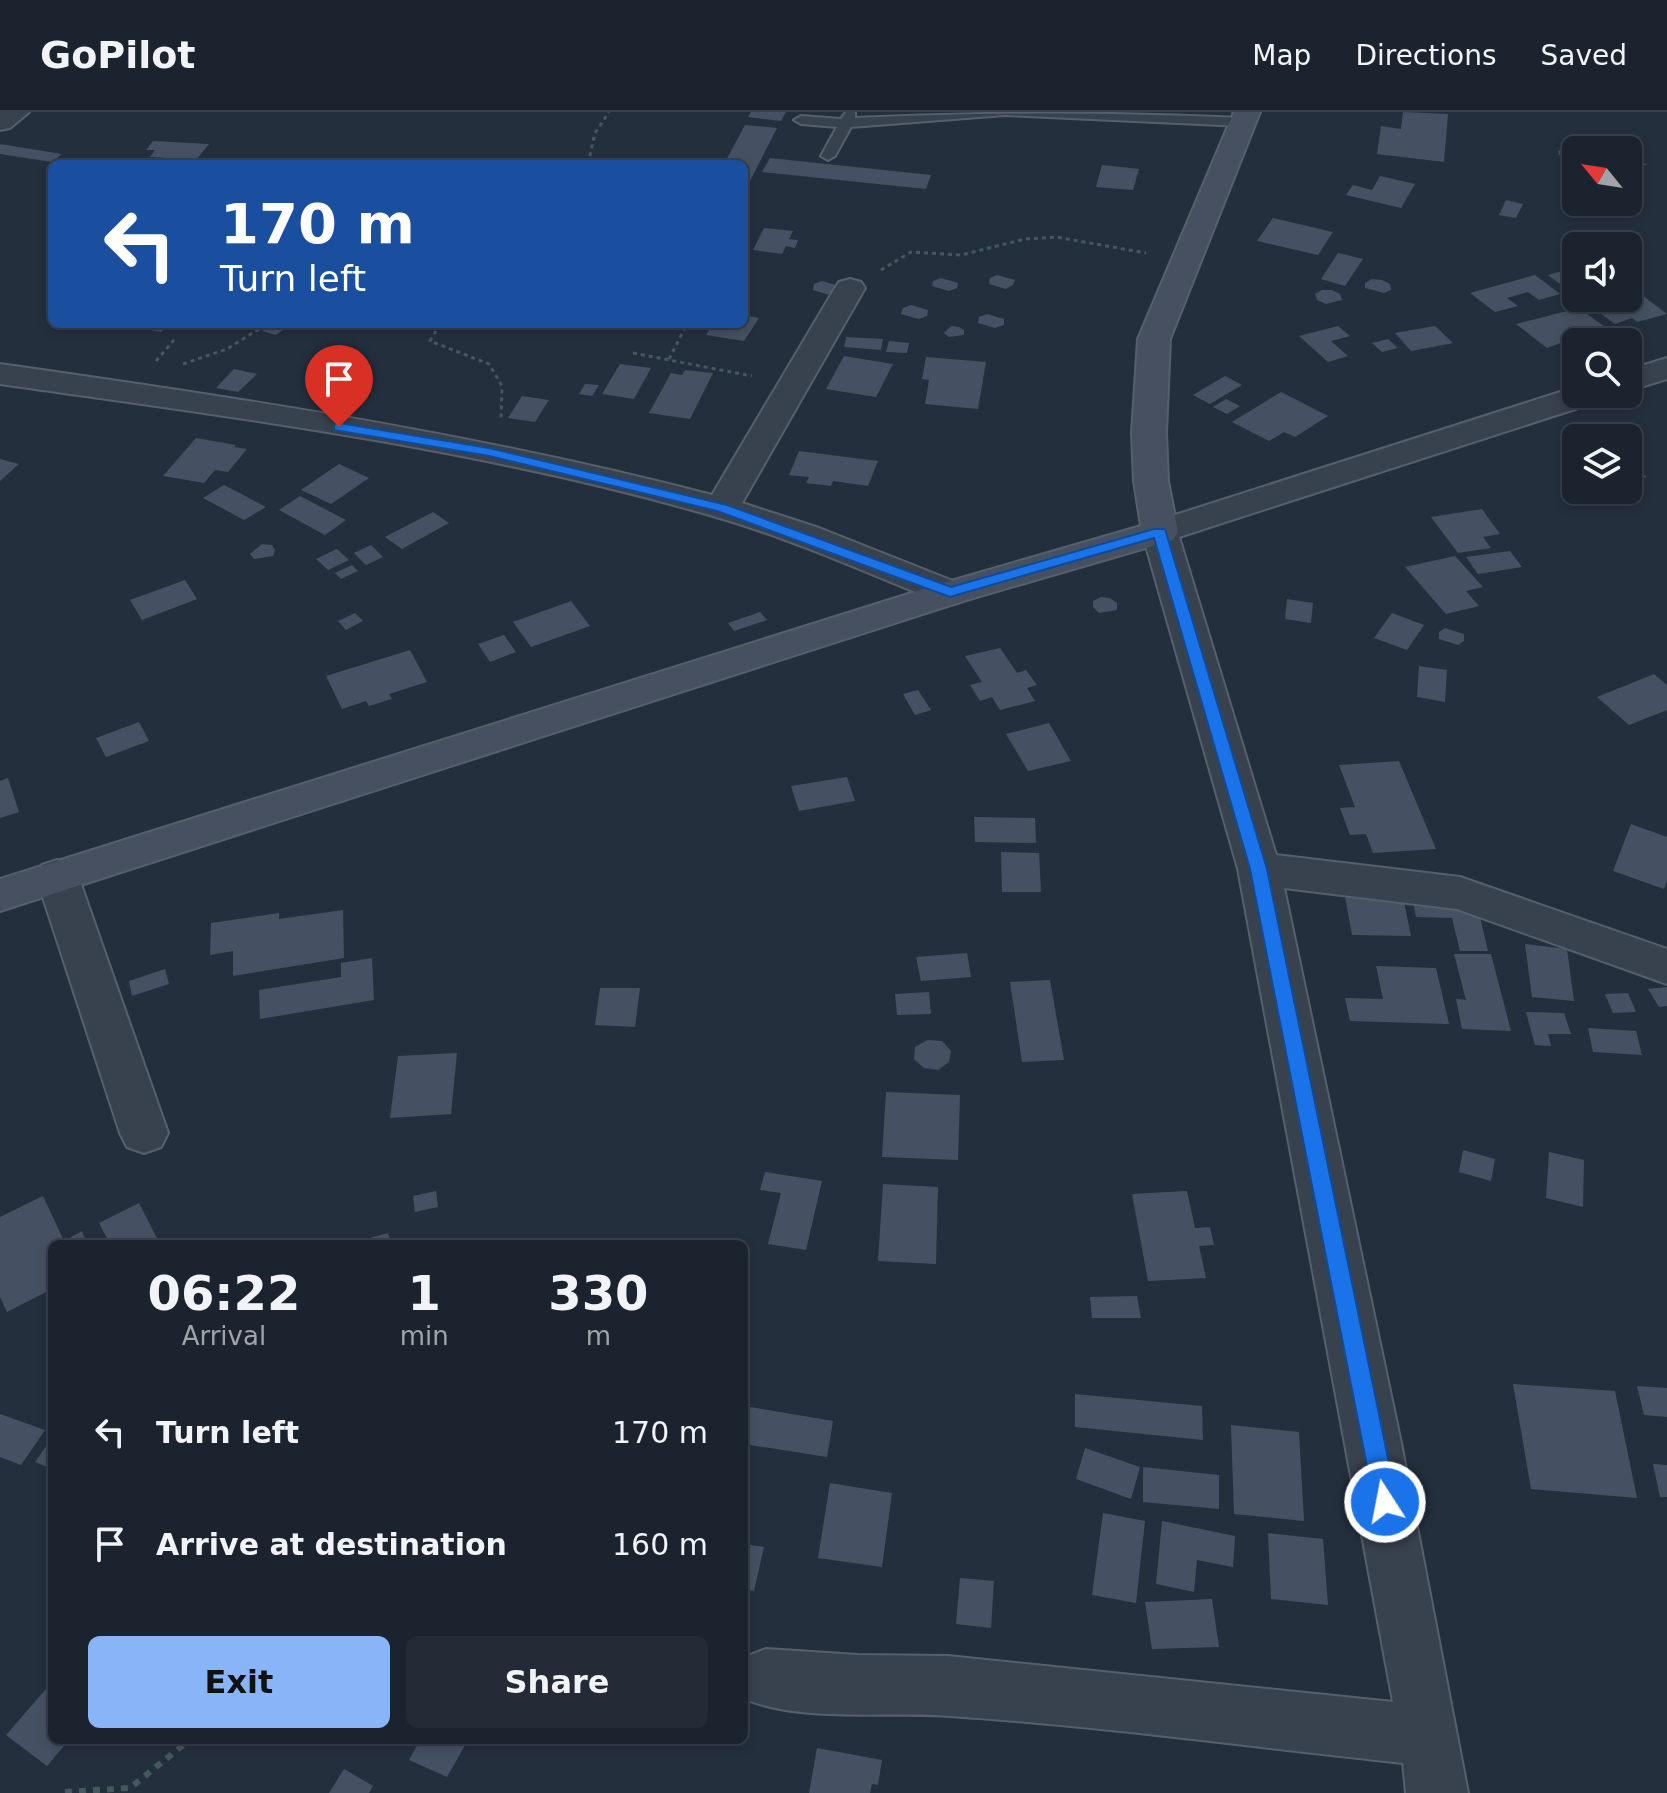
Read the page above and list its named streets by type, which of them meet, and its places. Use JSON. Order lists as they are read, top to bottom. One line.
{"north":"top left","page":{"header":"GoPilot","nav":["Map","Directions","Saved"],"turn":["170 m","Turn left"],"eta":["06:22","Arrival","1","min","330","m"],"list":[{"name":"Turn left","value":"170 m"},{"name":"Arrive at destination","value":"160 m"}],"buttons":["Exit","Share"]}}
